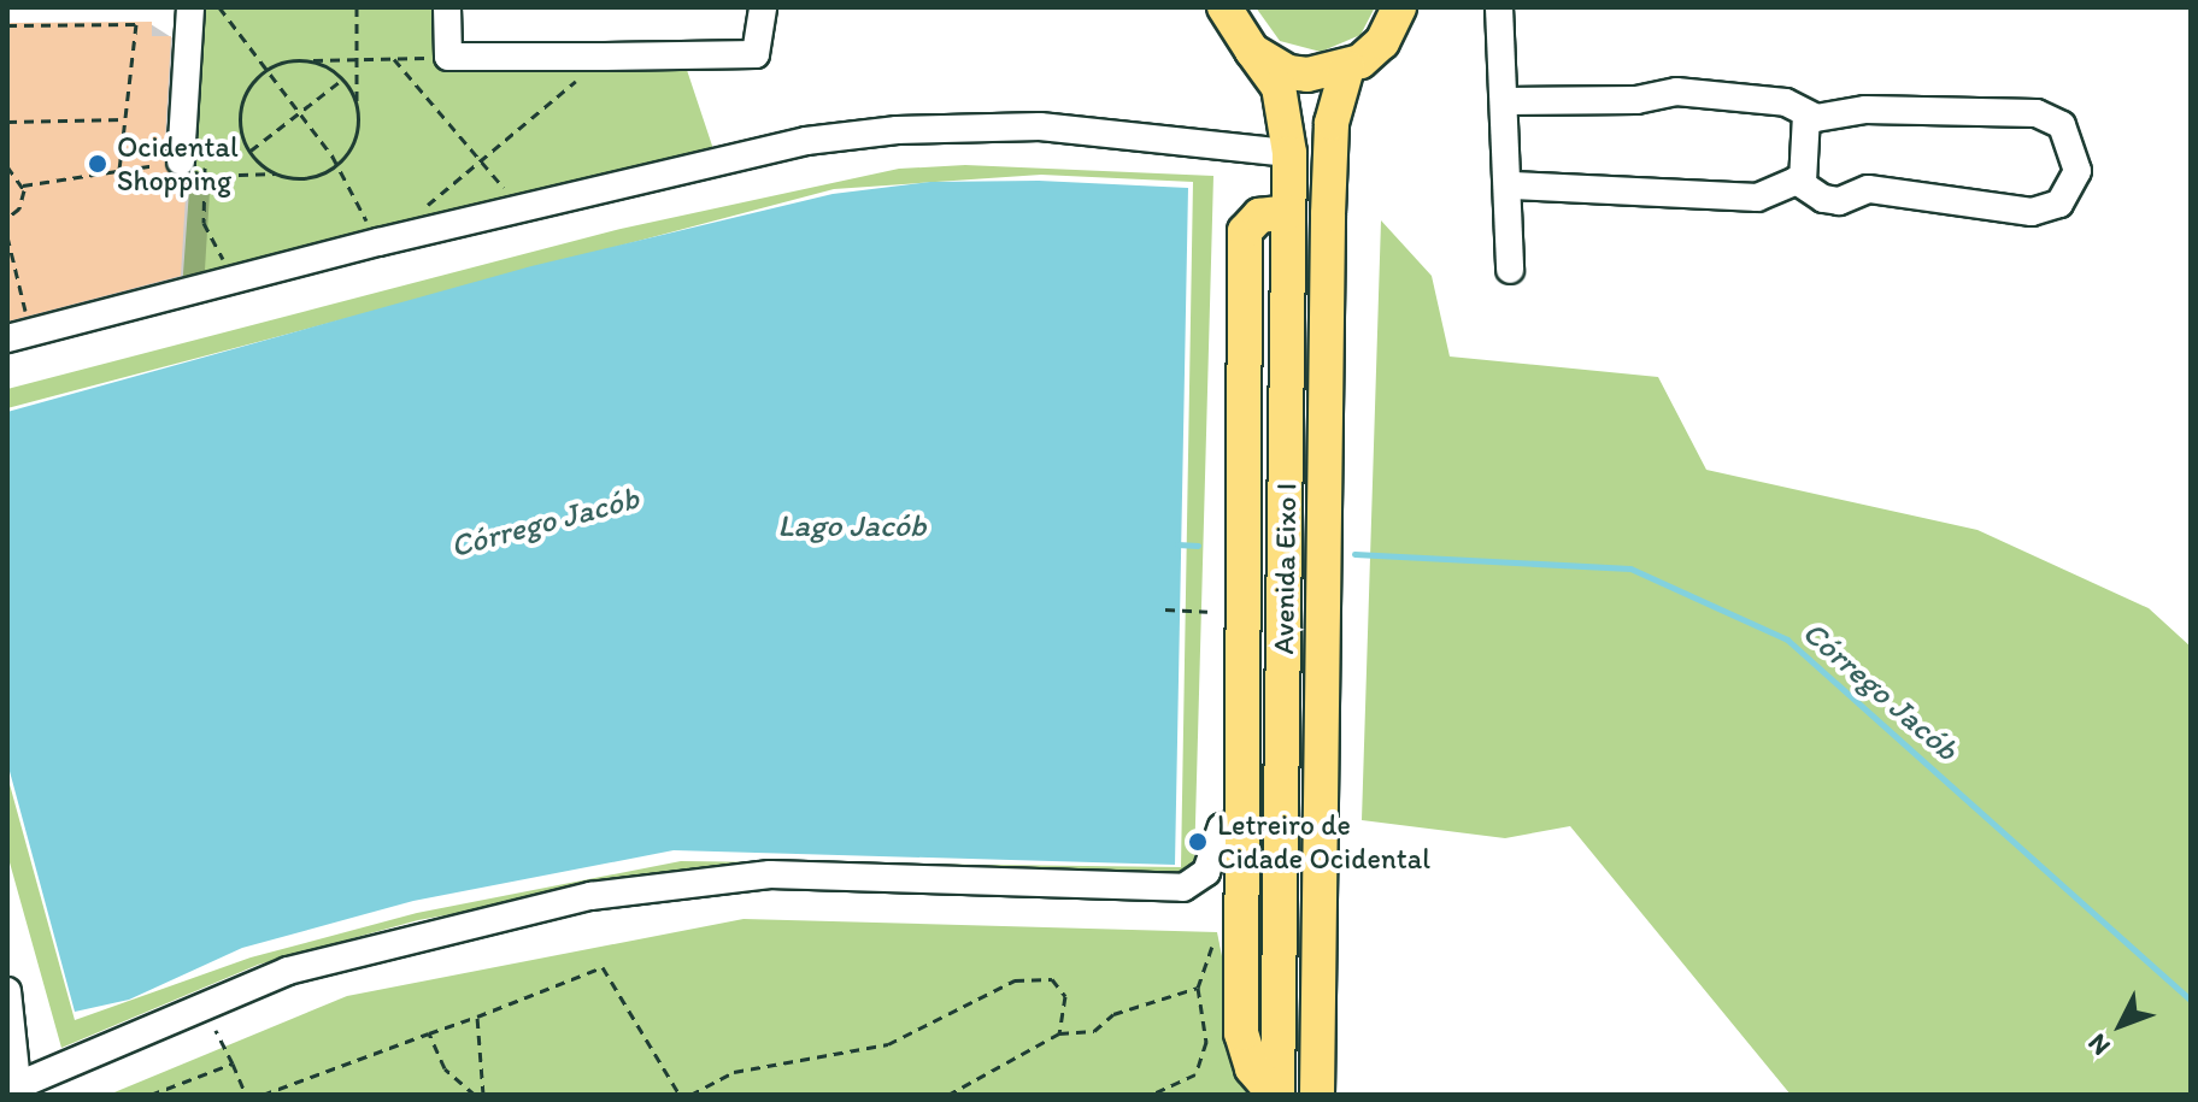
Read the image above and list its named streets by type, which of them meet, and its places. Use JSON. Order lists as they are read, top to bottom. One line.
{"streets":{"main road":["Avenida Eixo I"]},"water":["Córrego Jacób","Lago Jacób"],"places":["Ocidental Shopping","Letreiro de Cidade Ocidental"],"north":"bottom left"}
